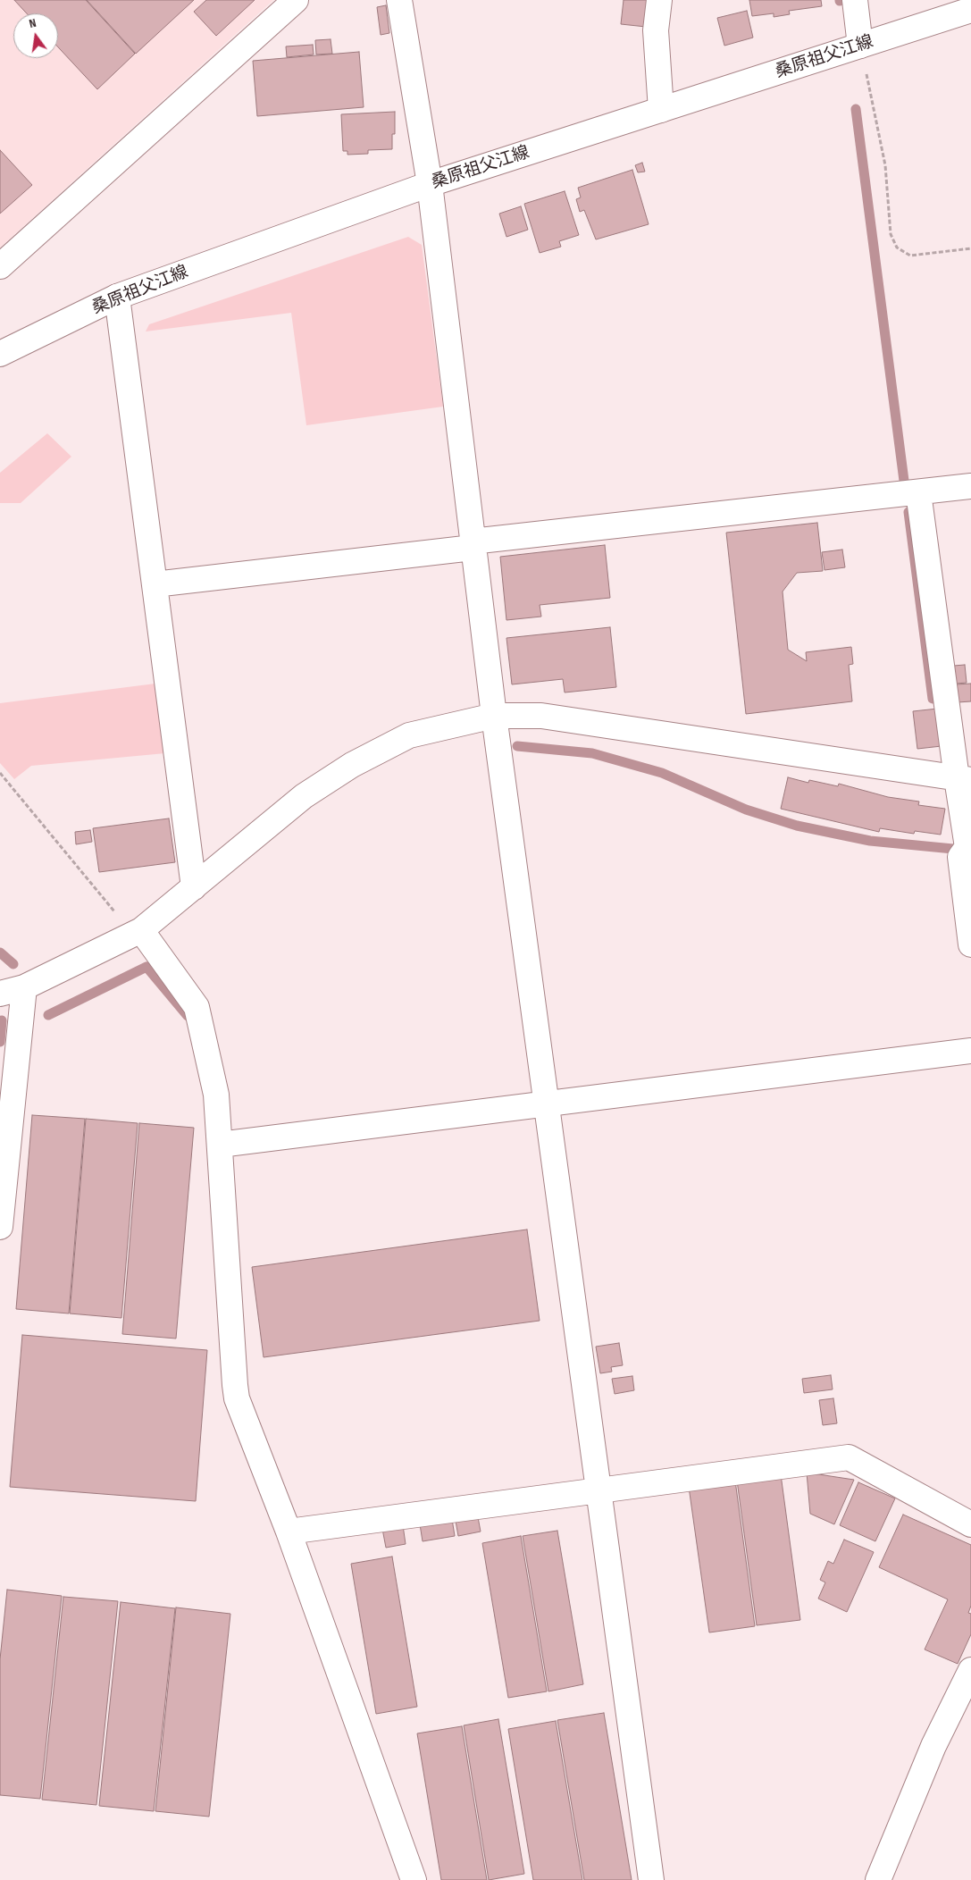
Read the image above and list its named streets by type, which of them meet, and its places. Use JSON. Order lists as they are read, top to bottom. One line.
{"streets":{"street":["桑原祖父江線"]},"north":"top"}
